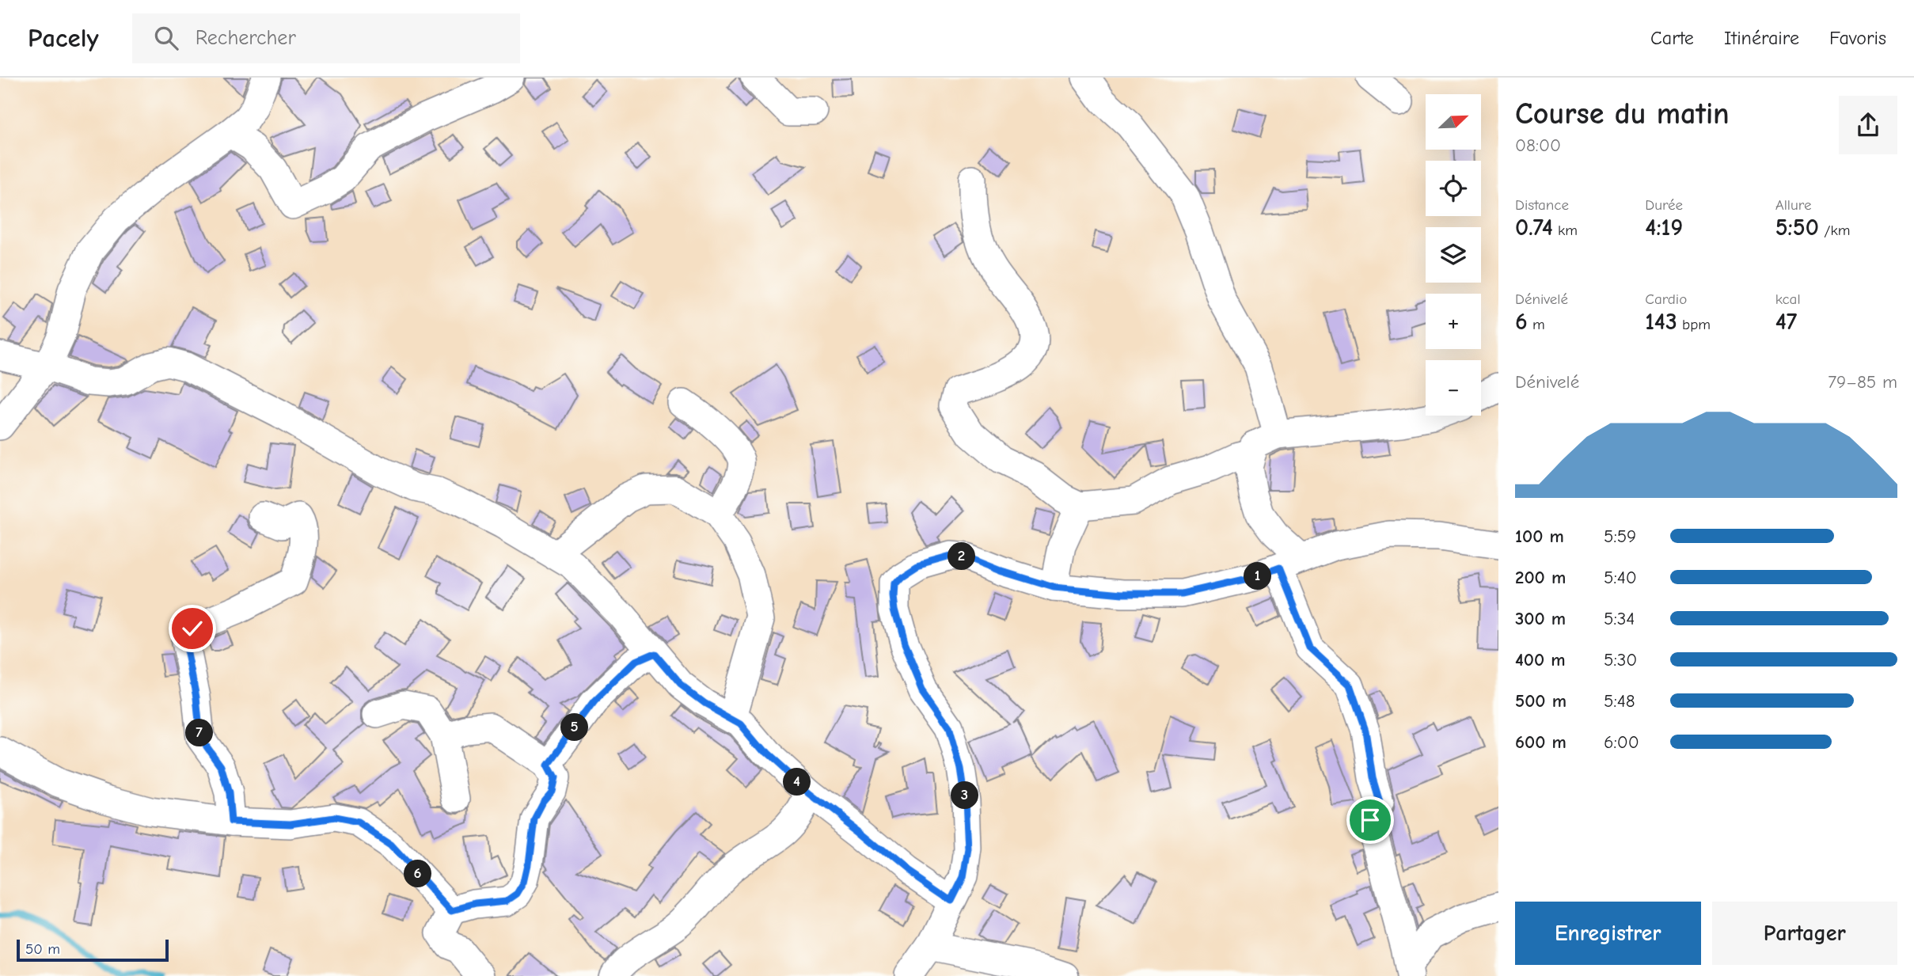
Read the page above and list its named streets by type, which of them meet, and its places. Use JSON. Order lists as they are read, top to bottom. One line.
{"scale_bar":"50 m","north":"top right","page":{"header":"Pacely","search":"Rechercher","nav":["Carte","Itinéraire","Favoris"],"heading":["Course du matin","08:00"],"map_buttons":["+","−"],"stats":[["Distance","0.74 km"],["Durée","4:19"],["Allure","5:50 /km"],["Dénivelé","6 m"],["Cardio","143 bpm"],["kcal","47"]],"chart":["Dénivelé","79–85 m"],"list":[{"name":"100 m","note":"5:59"},{"name":"200 m","note":"5:40"},{"name":"300 m","note":"5:34"},{"name":"400 m","note":"5:30"},{"name":"500 m","note":"5:48"},{"name":"600 m","note":"6:00"}],"pins":["2","1","5","7","4","3","6"],"buttons":["Enregistrer","Partager"],"scale":"50 m"}}
